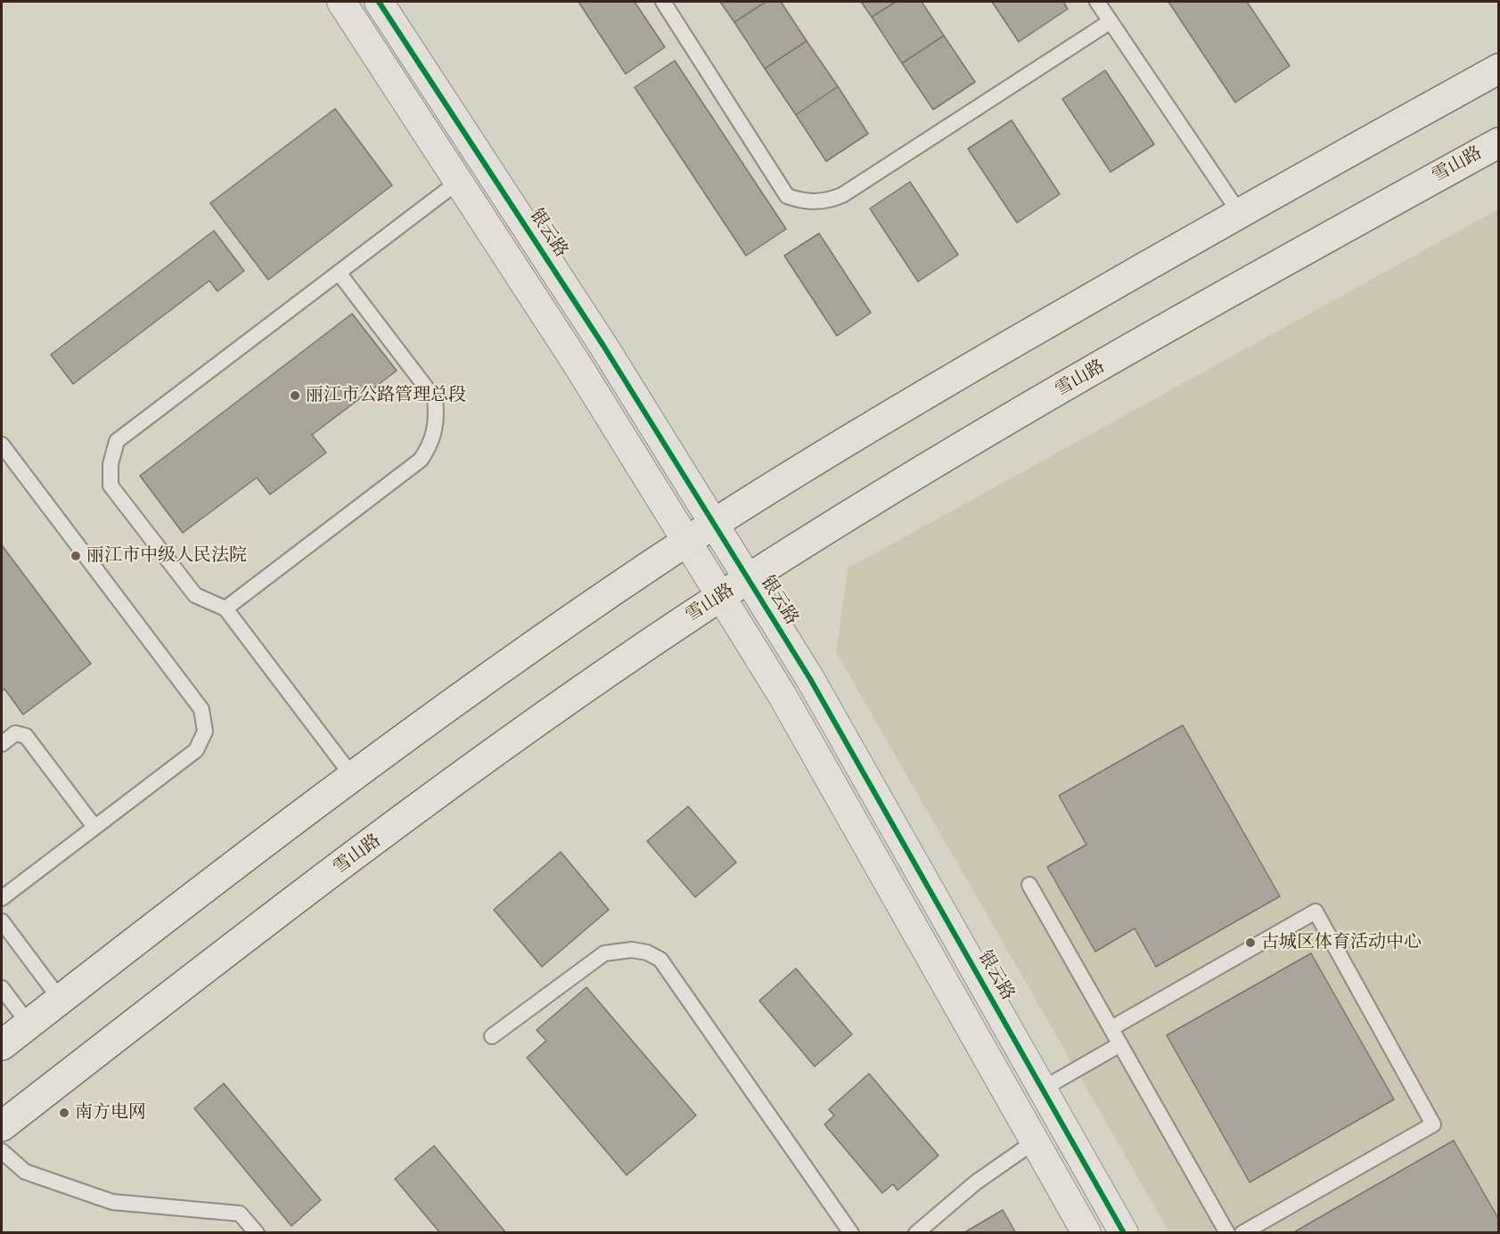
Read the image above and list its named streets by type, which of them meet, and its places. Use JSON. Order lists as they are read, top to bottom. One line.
{"streets":{"main road":["雪山路"],"street":["银云路"]},"crossings":[["雪山路","银云路"]],"places":["丽江市公路管理总段","丽江市中级人民法院","古城区体育活动中心","南方电网"]}
